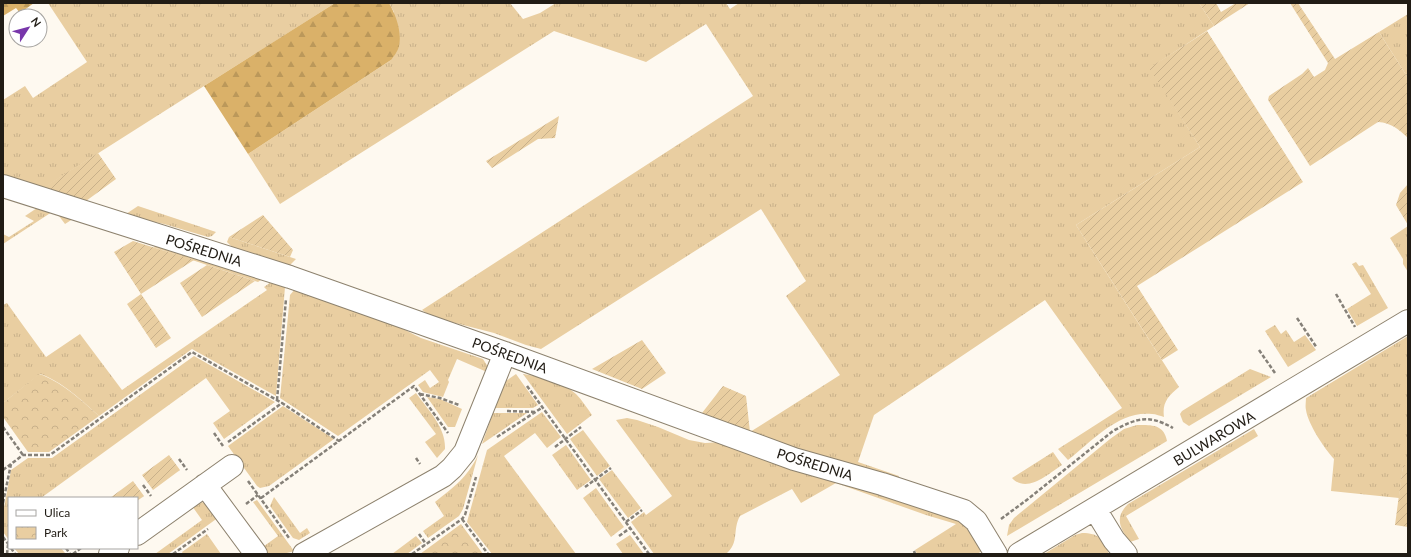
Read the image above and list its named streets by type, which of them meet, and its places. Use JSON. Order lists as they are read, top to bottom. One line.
{"streets":{"street":["POŚREDNIA","BULWAROWA"]},"legend":["Ulica","Park"],"north":"top right"}
